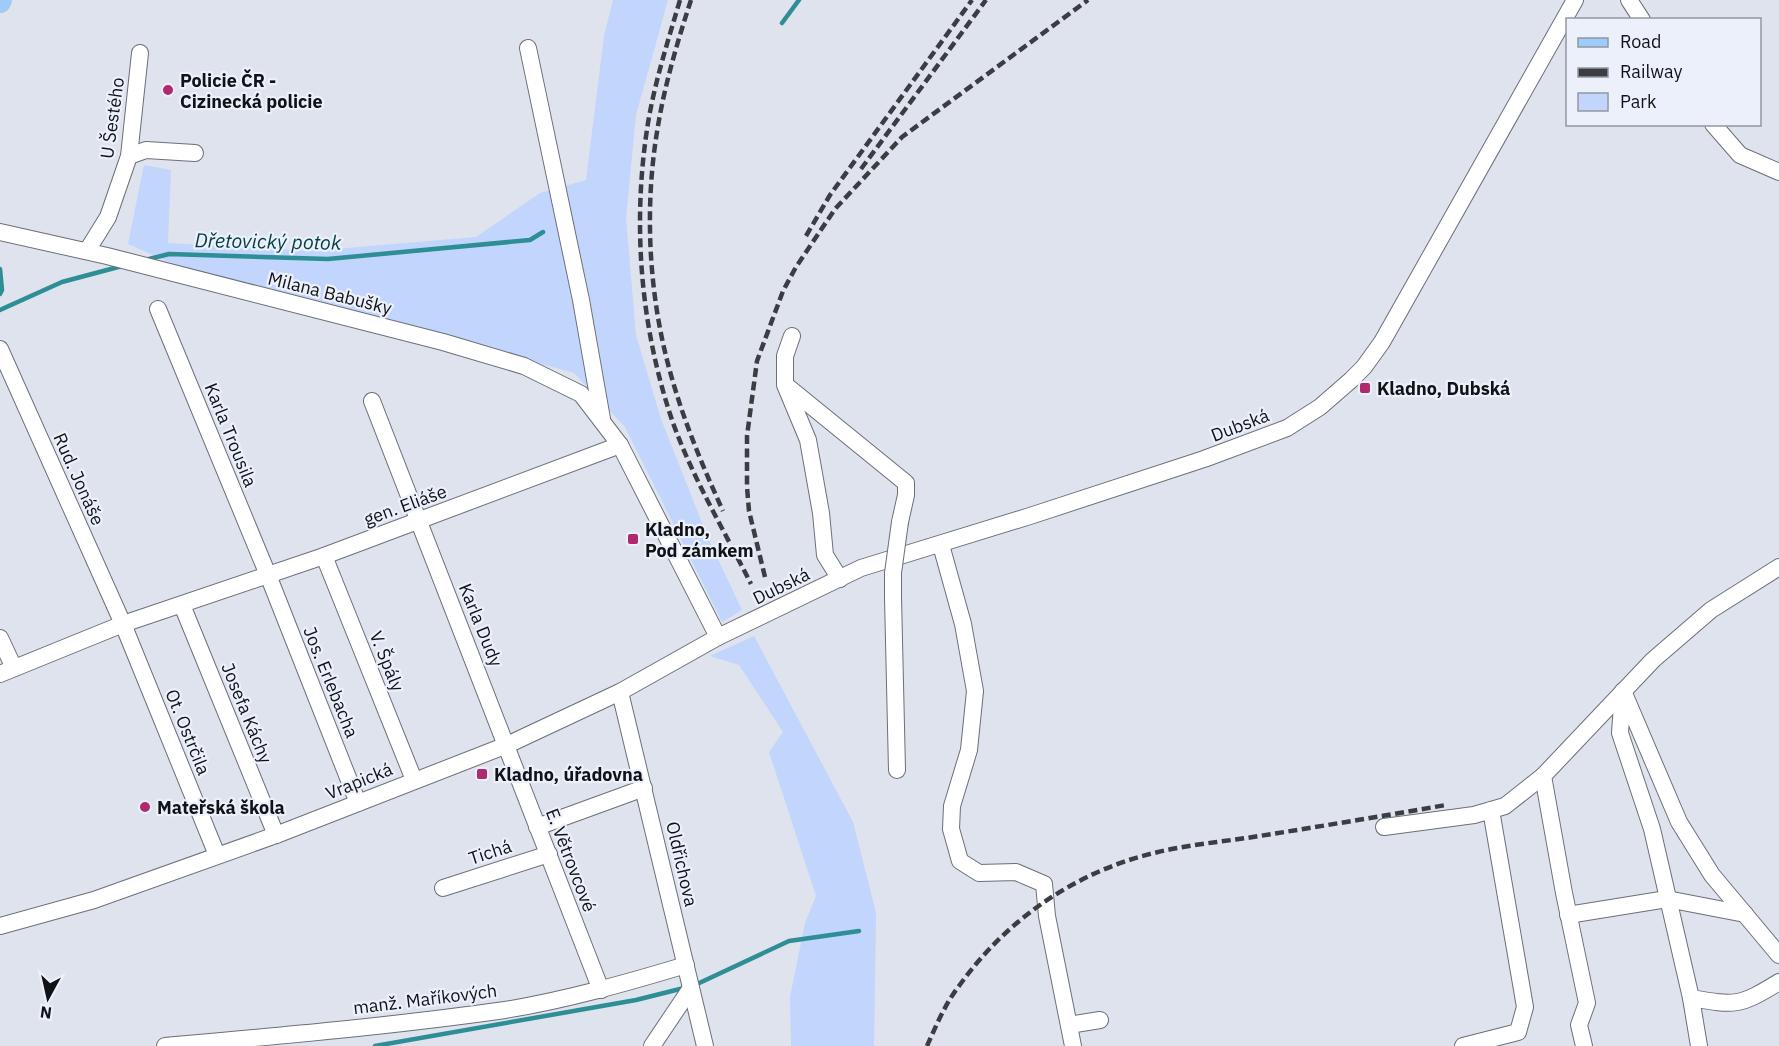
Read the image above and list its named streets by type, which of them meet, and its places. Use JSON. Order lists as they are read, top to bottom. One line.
{"streets":{"street":["U Šestého","Milana Babušky","Dubská","Karla Trousila","Rud. Jonáše","gen. Eliáše","Karla Dudy","V. Špály","Jos. Erlebacha","Josefa Káchy","Ot. Ostrčila","Vrapická","Tichá","E. Větrovcové","Oldřichova","manž. Maříkových"]},"crossings":[["U Šestého","Milana Babušky"],["Milana Babušky","gen. Eliáše"],["Dubská","Vrapická"],["Karla Trousila","gen. Eliáše"],["Karla Trousila","Jos. Erlebacha"],["Rud. Jonáše","gen. Eliáše"],["Rud. Jonáše","Ot. Ostrčila"],["gen. Eliáše","Karla Dudy"],["gen. Eliáše","V. Špály"],["gen. Eliáše","Jos. Erlebacha"],["gen. Eliáše","Josefa Káchy"],["gen. Eliáše","Ot. Ostrčila"],["Karla Dudy","Vrapická"],["Karla Dudy","E. Větrovcové"],["V. Špály","Vrapická"],["Jos. Erlebacha","Vrapická"],["Josefa Káchy","Vrapická"],["Ot. Ostrčila","Vrapická"],["Vrapická","E. Větrovcové"],["Vrapická","Oldřichova"],["Tichá","E. Větrovcové"],["E. Větrovcové","manž. Maříkových"],["Oldřichova","manž. Maříkových"]],"water":["Dřetovický potok"],"places":{"other":["Policie ČR - Cizinecká policie","Mateřská škola"],"transit":["Kladno, Dubská","Kladno, Pod zámkem","Kladno, úřadovna"]},"legend":["Road","Railway","Park"],"north":"bottom"}
